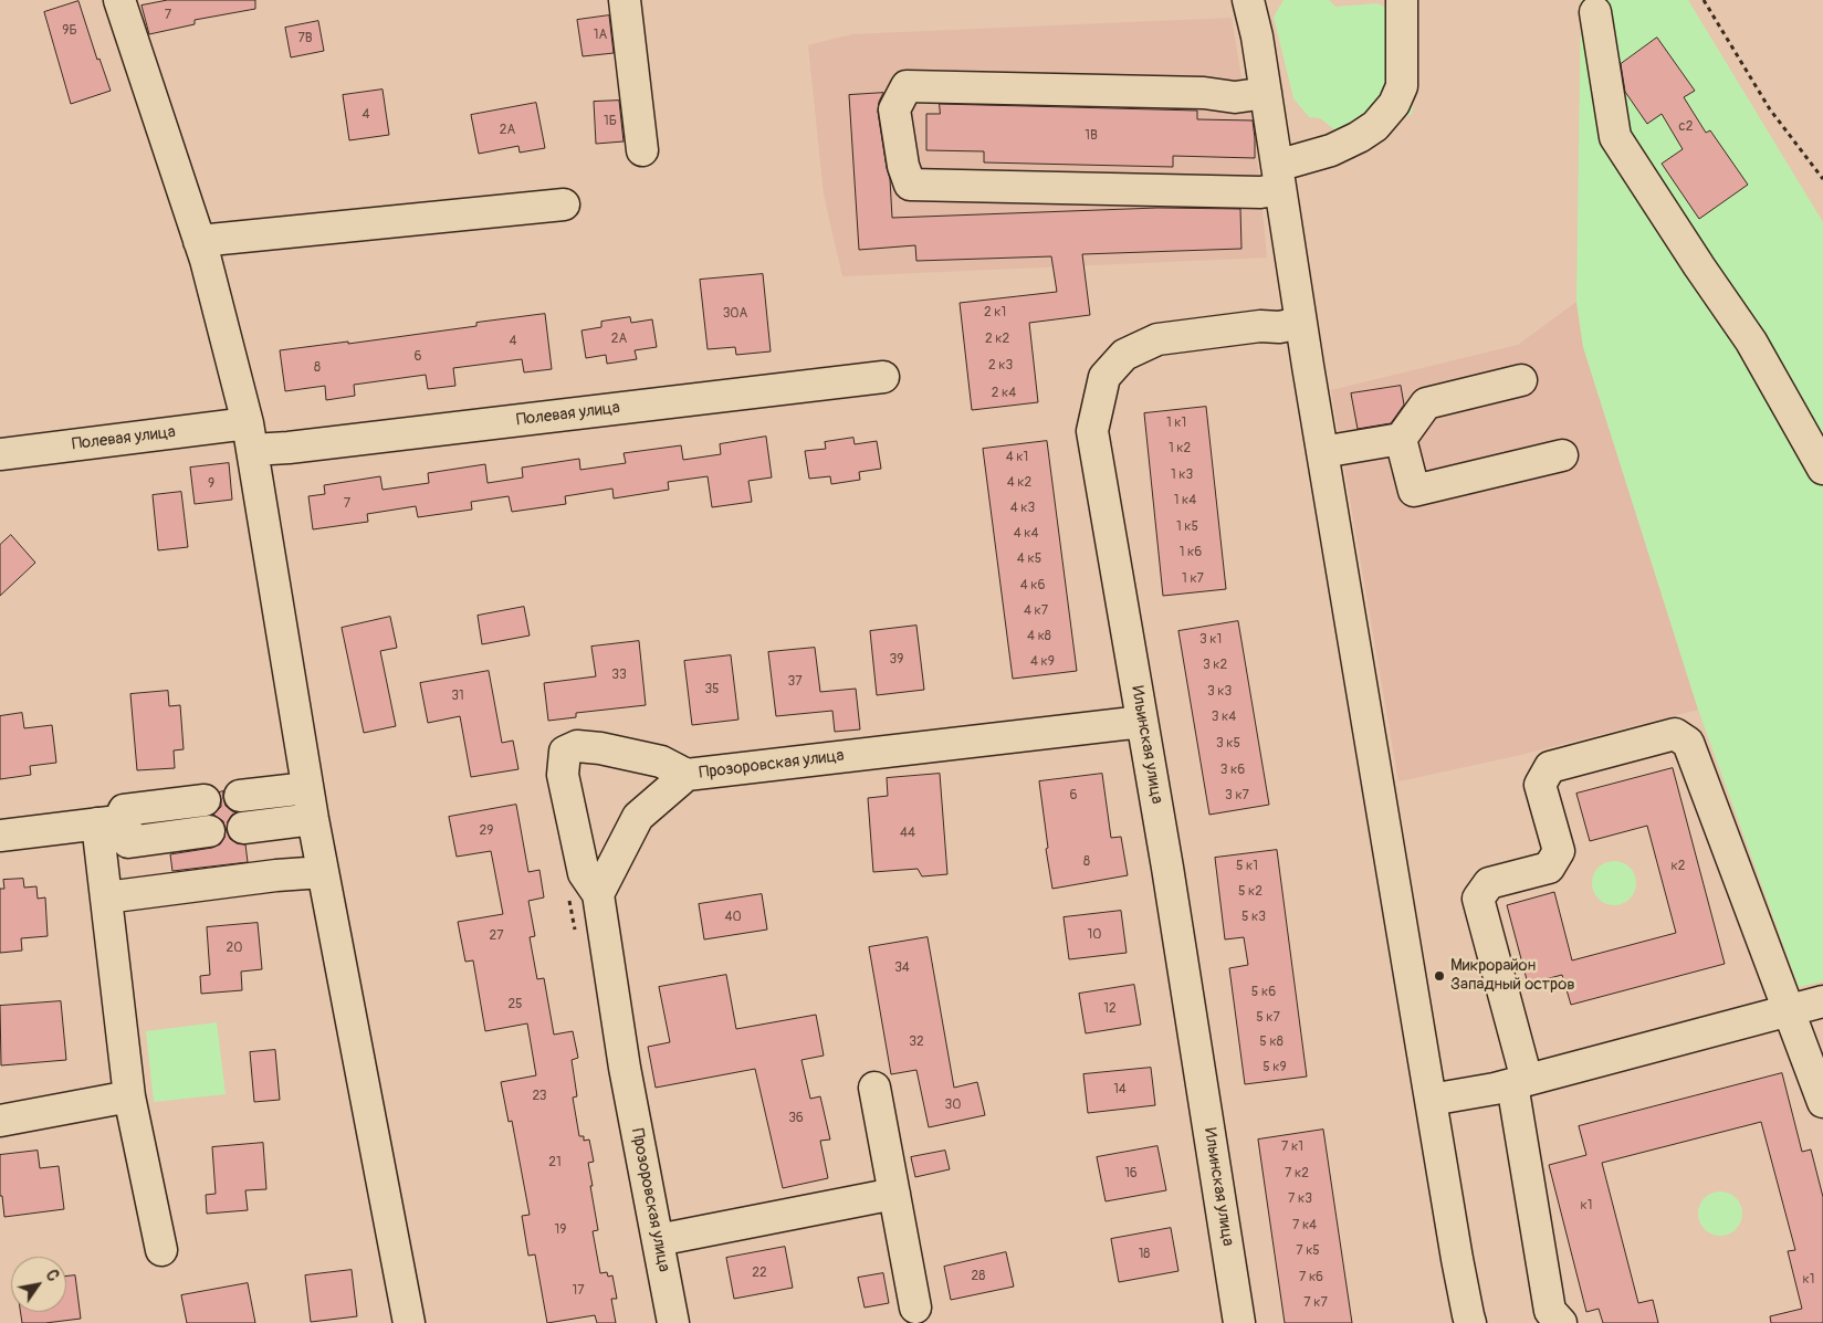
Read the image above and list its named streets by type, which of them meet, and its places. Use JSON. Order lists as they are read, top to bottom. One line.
{"streets":{"street":["Полевая улица","Ильинская улица","Прозоровская улица"]},"crossings":[["Ильинская улица","Прозоровская улица"]],"places":["Микрорайон Западный остров"],"house_numbers":["7","9Б","1А","7В","4","1Б","с2","2А","1В","2 к1","30А","2А","2 к2","4","6","2 к3","8","2 к4","1 к1","1 к2","4 к1","1 к3","4 к2","9","1 к4","7","4 к3","1 к5","4 к4","1 к6","4 к5","1 к7","4 к6","4 к7","4 к8","3 к1","39","4 к9","3 к2","33","37","35","3 к3","31","3 к4","3 к5","3 к6","6","3 к7","29","44","8","5 к1","к2","5 к2","40","5 к3","10","27","20","34","5 к6","25","12","5 к7","32","5 к8","5 к9","14","23","30","36","7 к1","21","16","7 к2","7 к3","к1","7 к4","19","7 к5","18","22","28","7 к6","к1","17","7 к7"],"north":"top right"}
